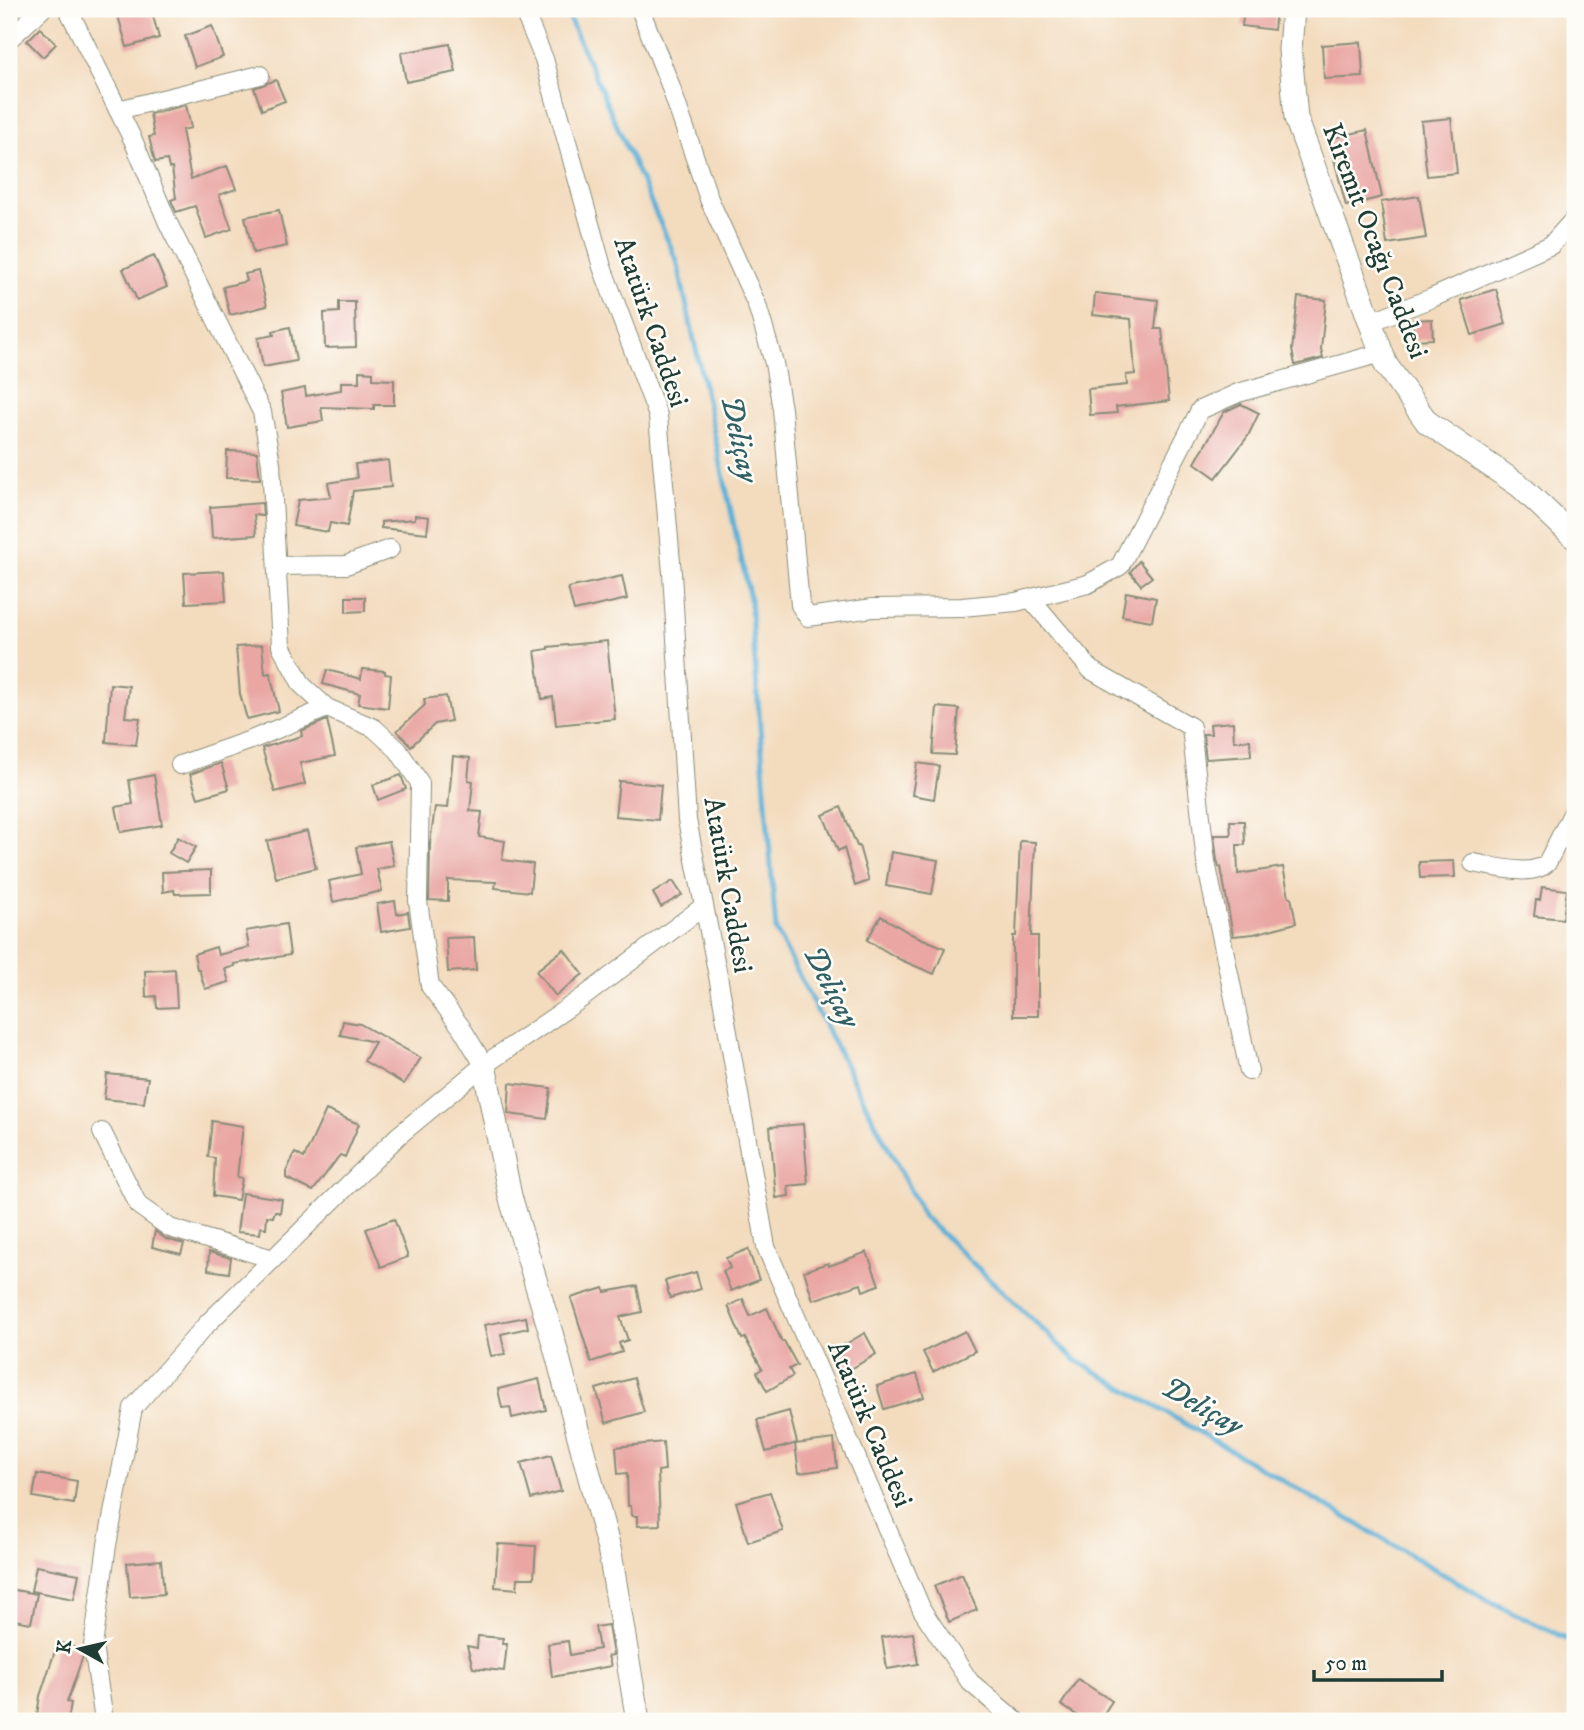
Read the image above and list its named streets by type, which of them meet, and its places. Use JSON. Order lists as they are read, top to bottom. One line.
{"streets":{"street":["Kiremit Ocağı Caddesi","Atatürk Caddesi"]},"water":["Deliçay"],"scale_bar":"50 m","north":"left"}
